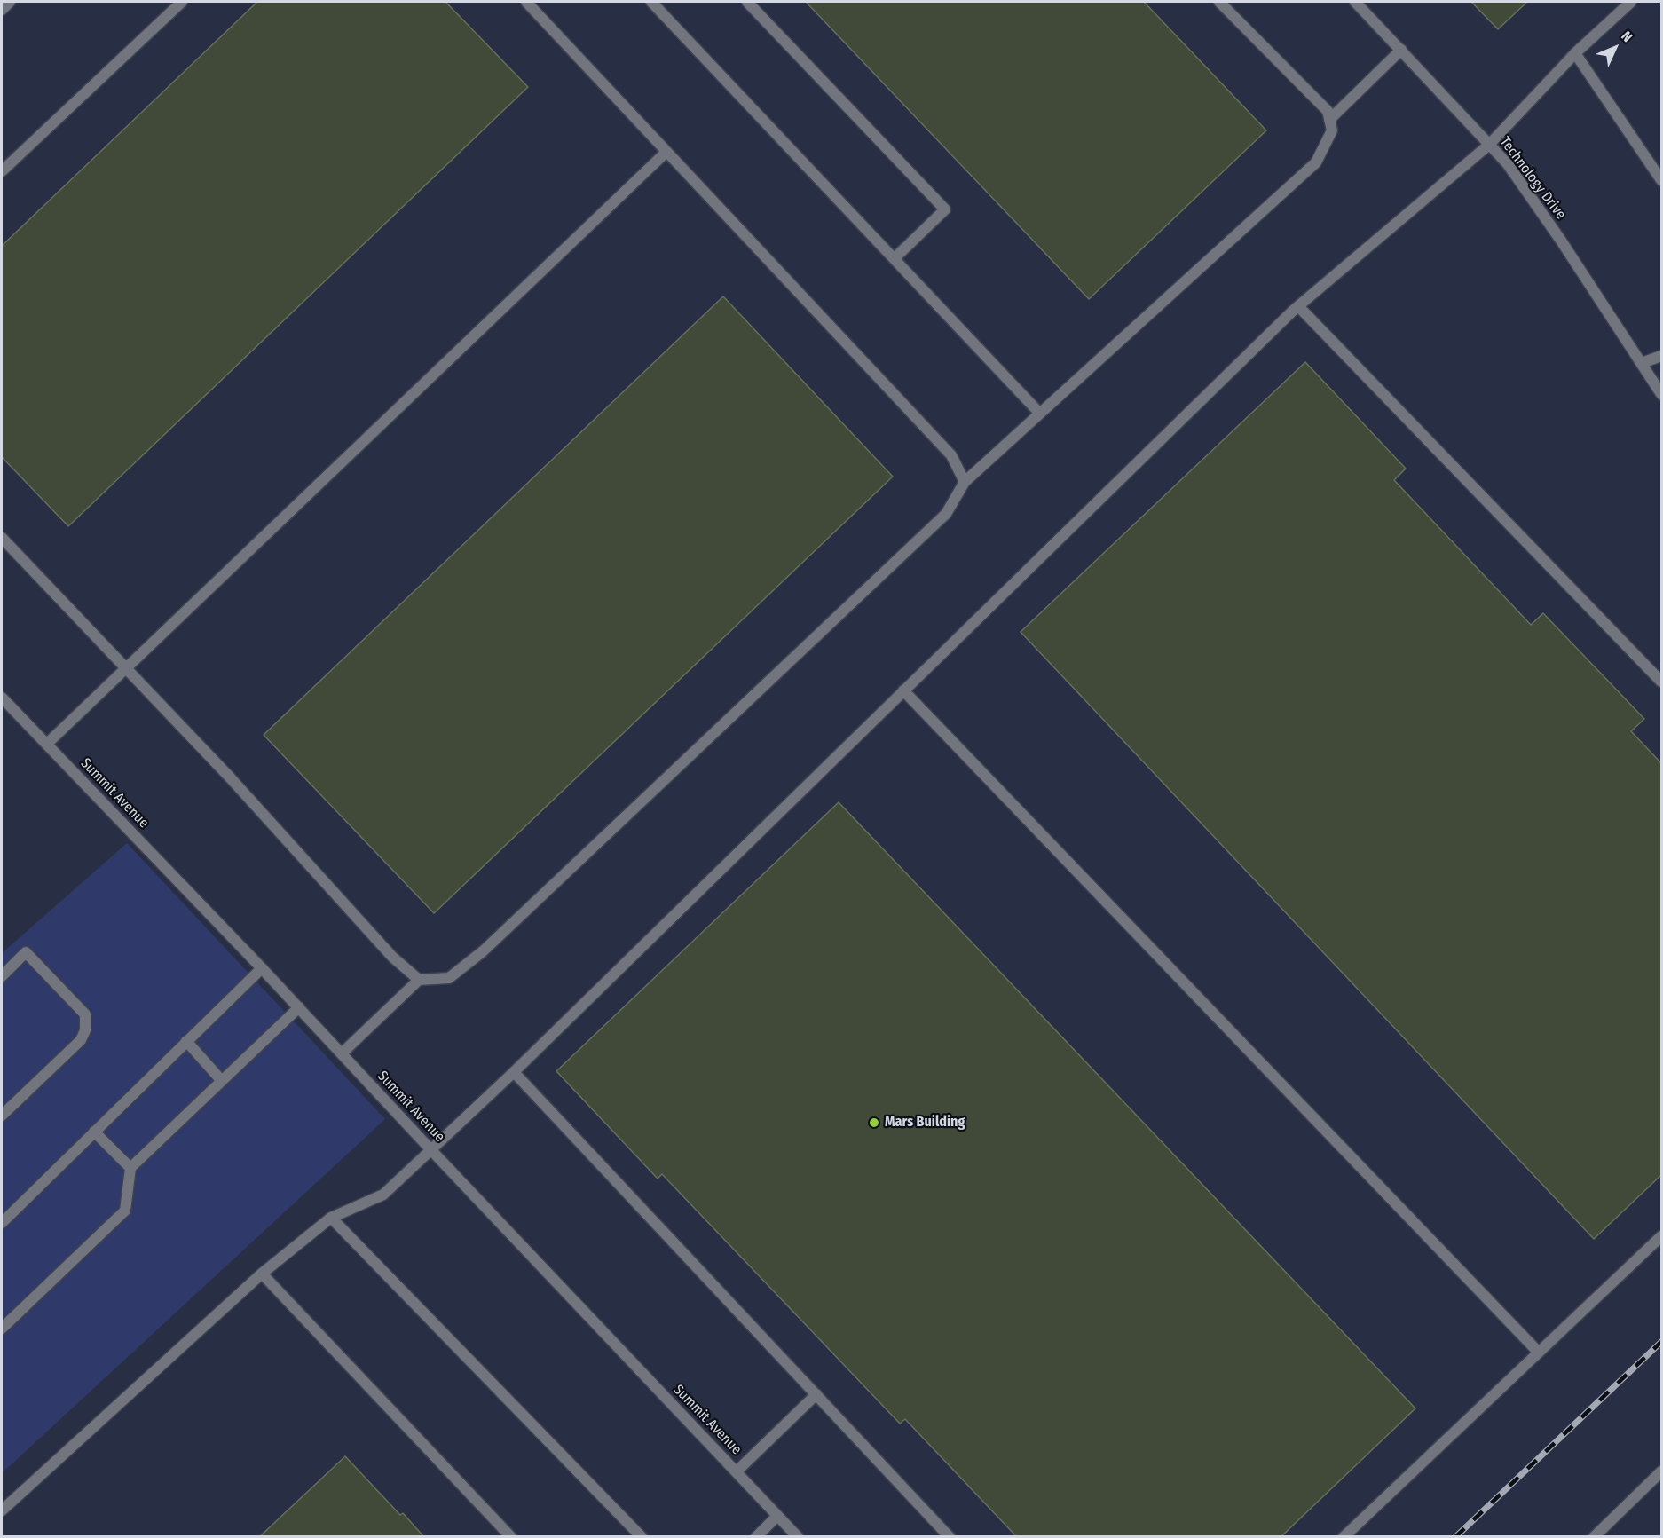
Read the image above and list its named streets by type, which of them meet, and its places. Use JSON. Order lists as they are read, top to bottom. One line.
{"streets":{"street":["Technology Drive","Summit Avenue"]},"places":["Mars Building"],"north":"top right"}
